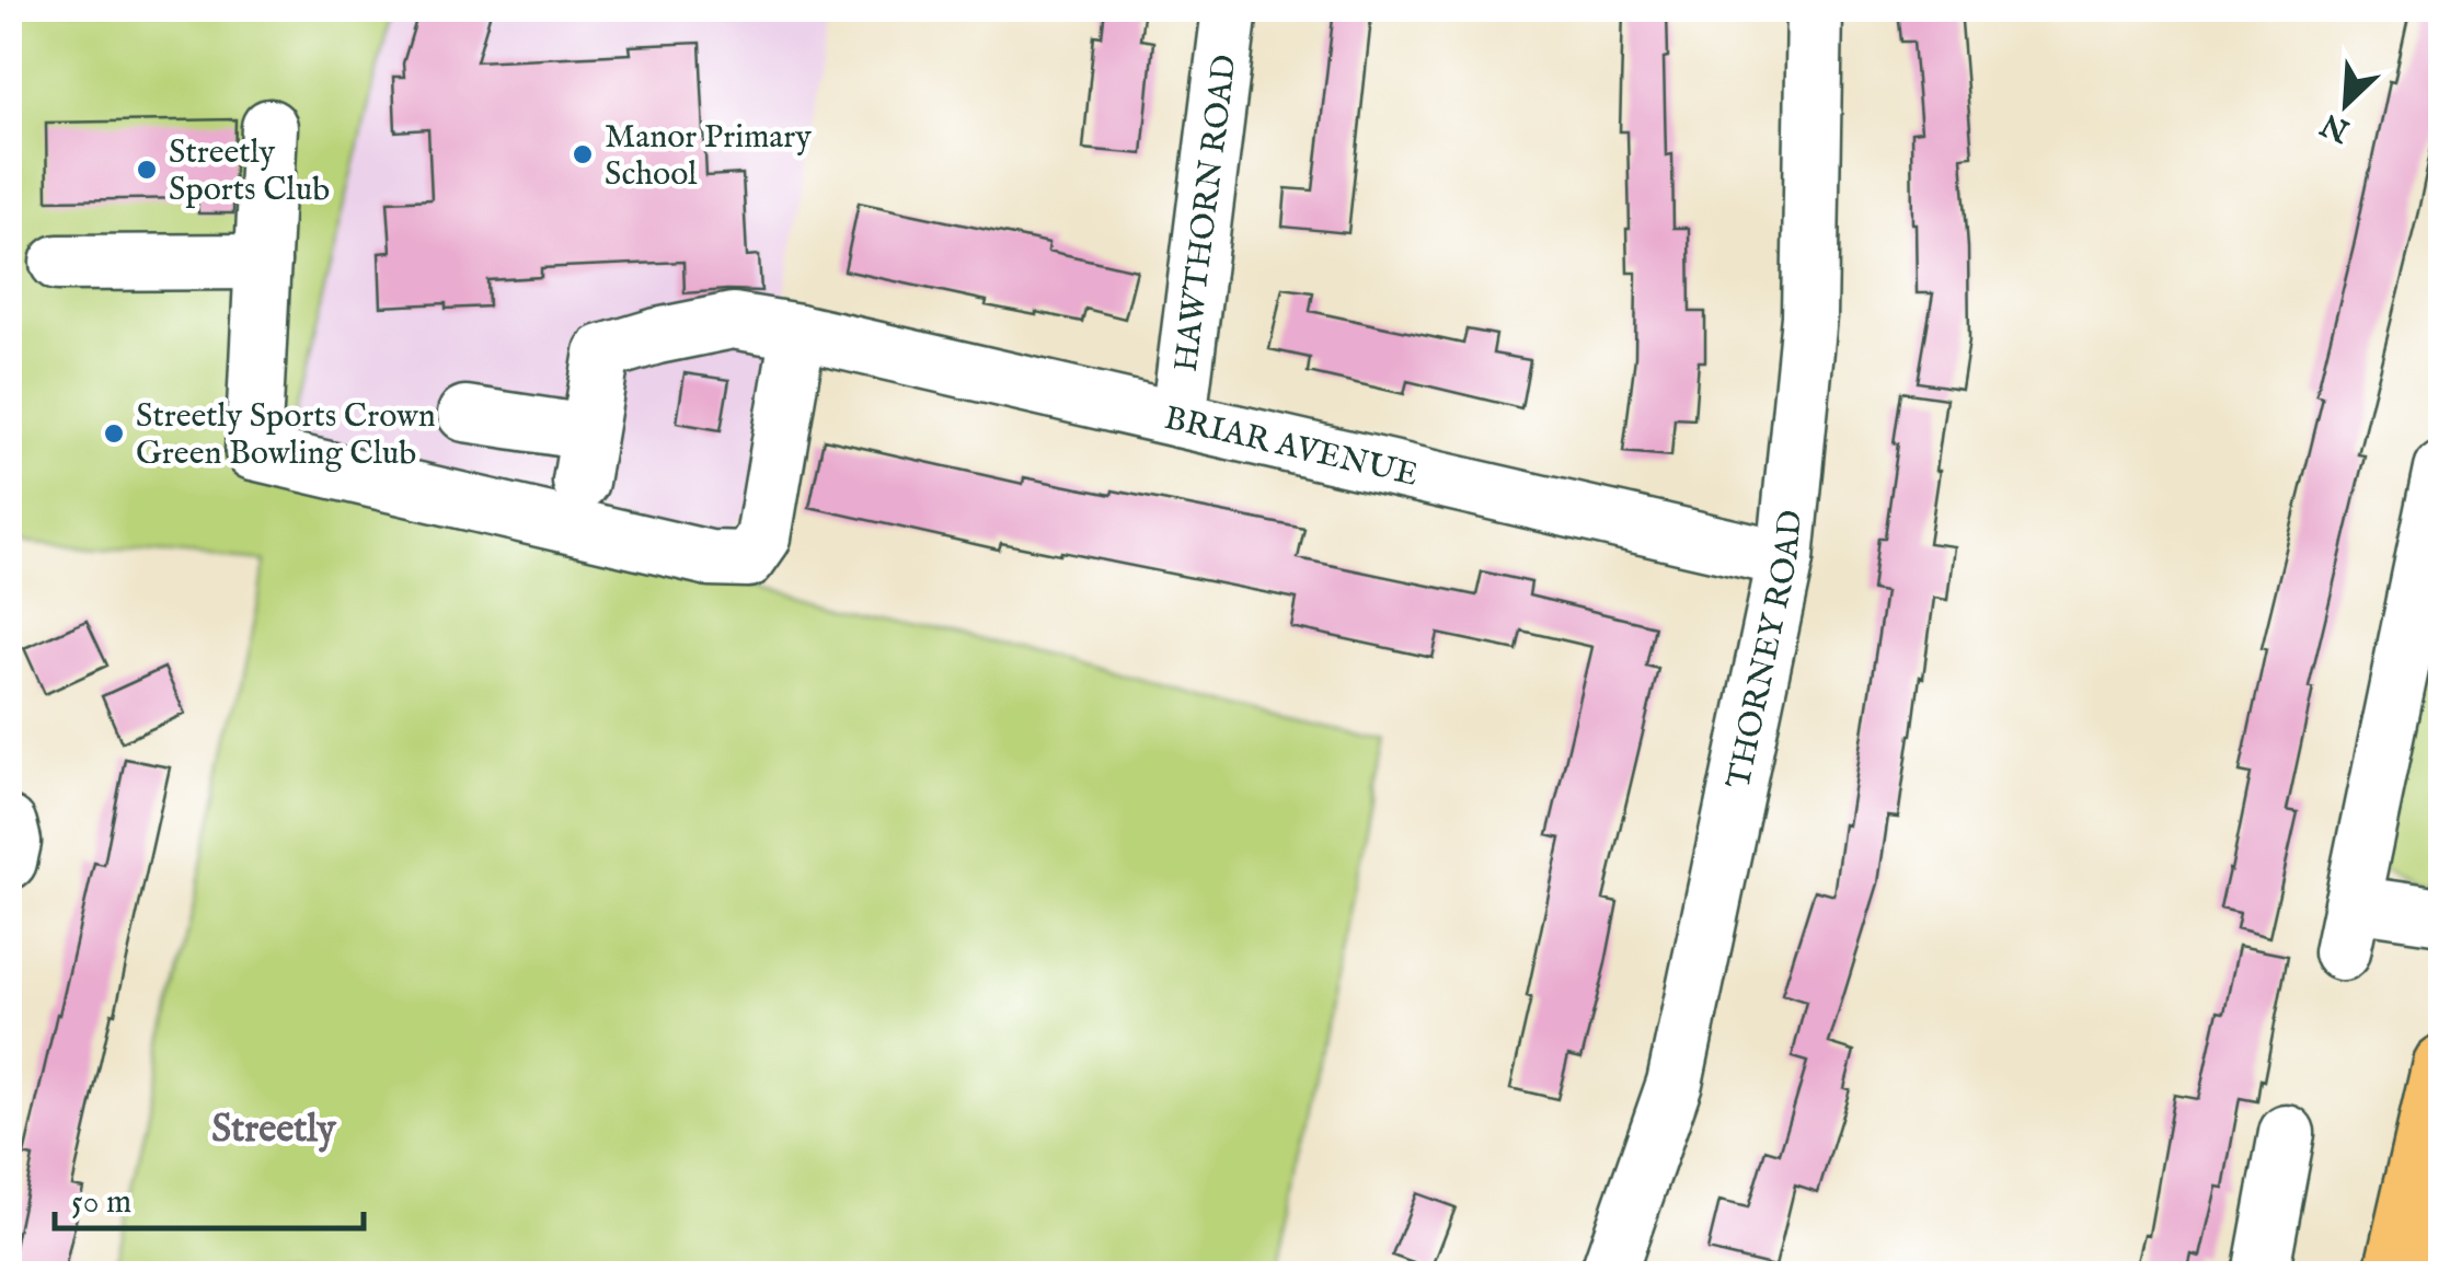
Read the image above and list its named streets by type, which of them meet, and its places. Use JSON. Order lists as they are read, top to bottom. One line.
{"streets":{"street":["HAWTHORN ROAD","BRIAR AVENUE","THORNEY ROAD"]},"crossings":[["HAWTHORN ROAD","BRIAR AVENUE"],["BRIAR AVENUE","THORNEY ROAD"]],"districts":["Streetly"],"places":["Manor Primary School","Streetly Sports Club","Streetly Sports Crown Green Bowling Club"],"scale_bar":"50 m","north":"bottom left"}
